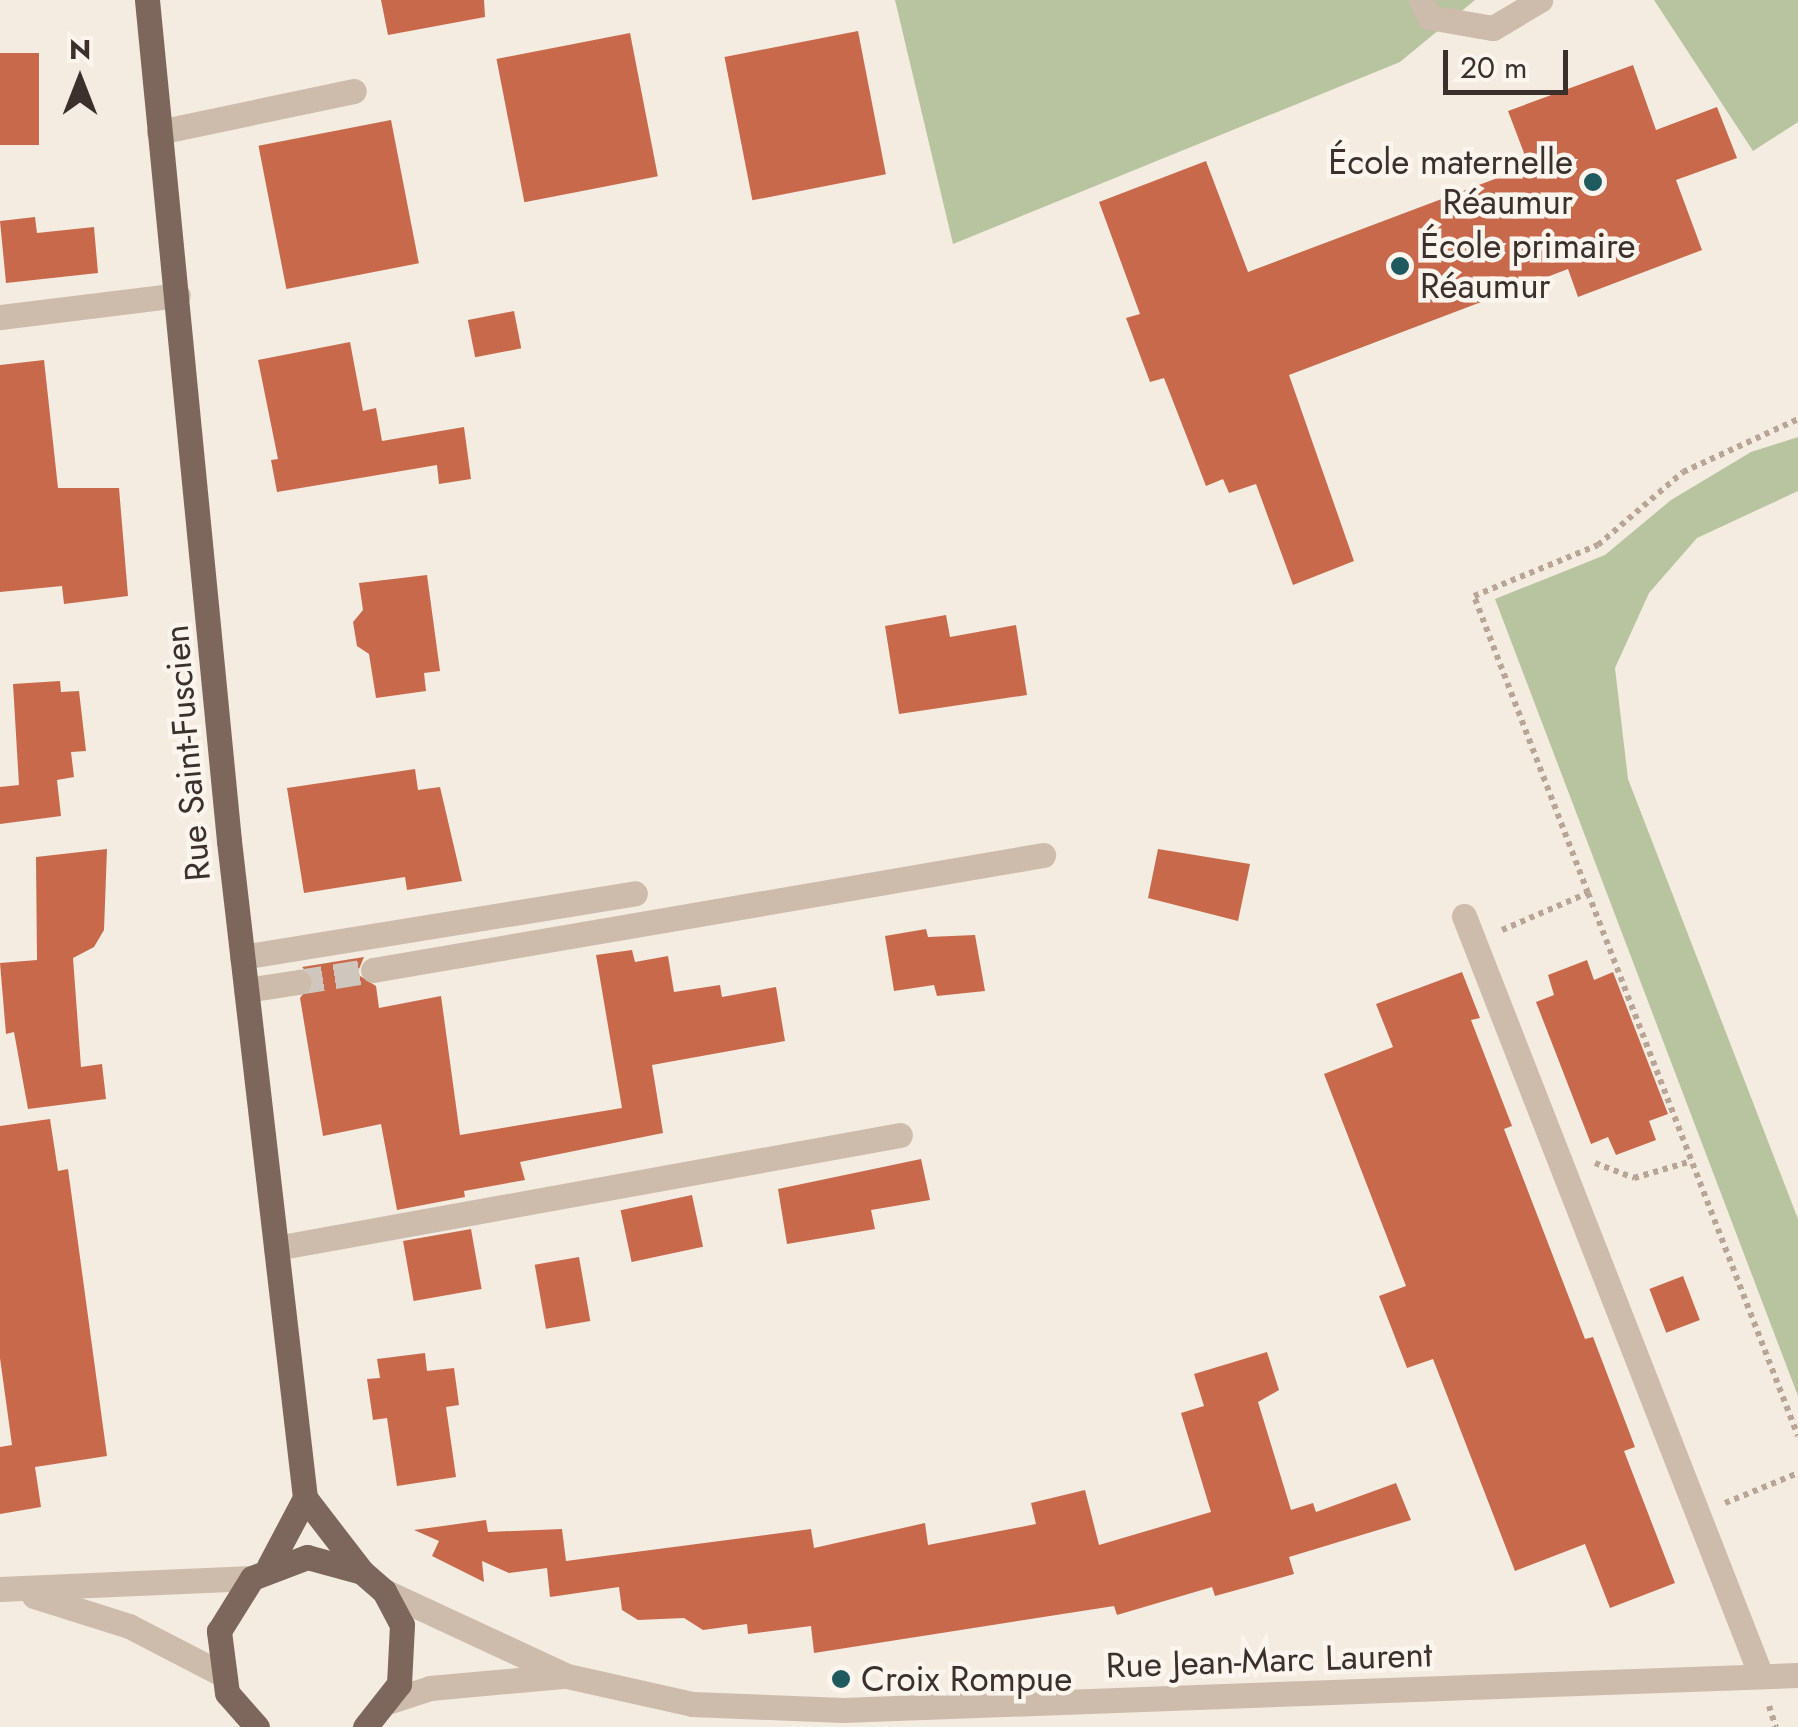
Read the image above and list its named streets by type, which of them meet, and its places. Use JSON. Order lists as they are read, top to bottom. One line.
{"streets":{"main road":["Rue Saint-Fuscien"],"street":["Rue Jean-Marc Laurent"]},"places":["École maternelle Réaumur","École primaire Réaumur","Croix Rompue"],"scale_bar":"20 m","north":"top"}
